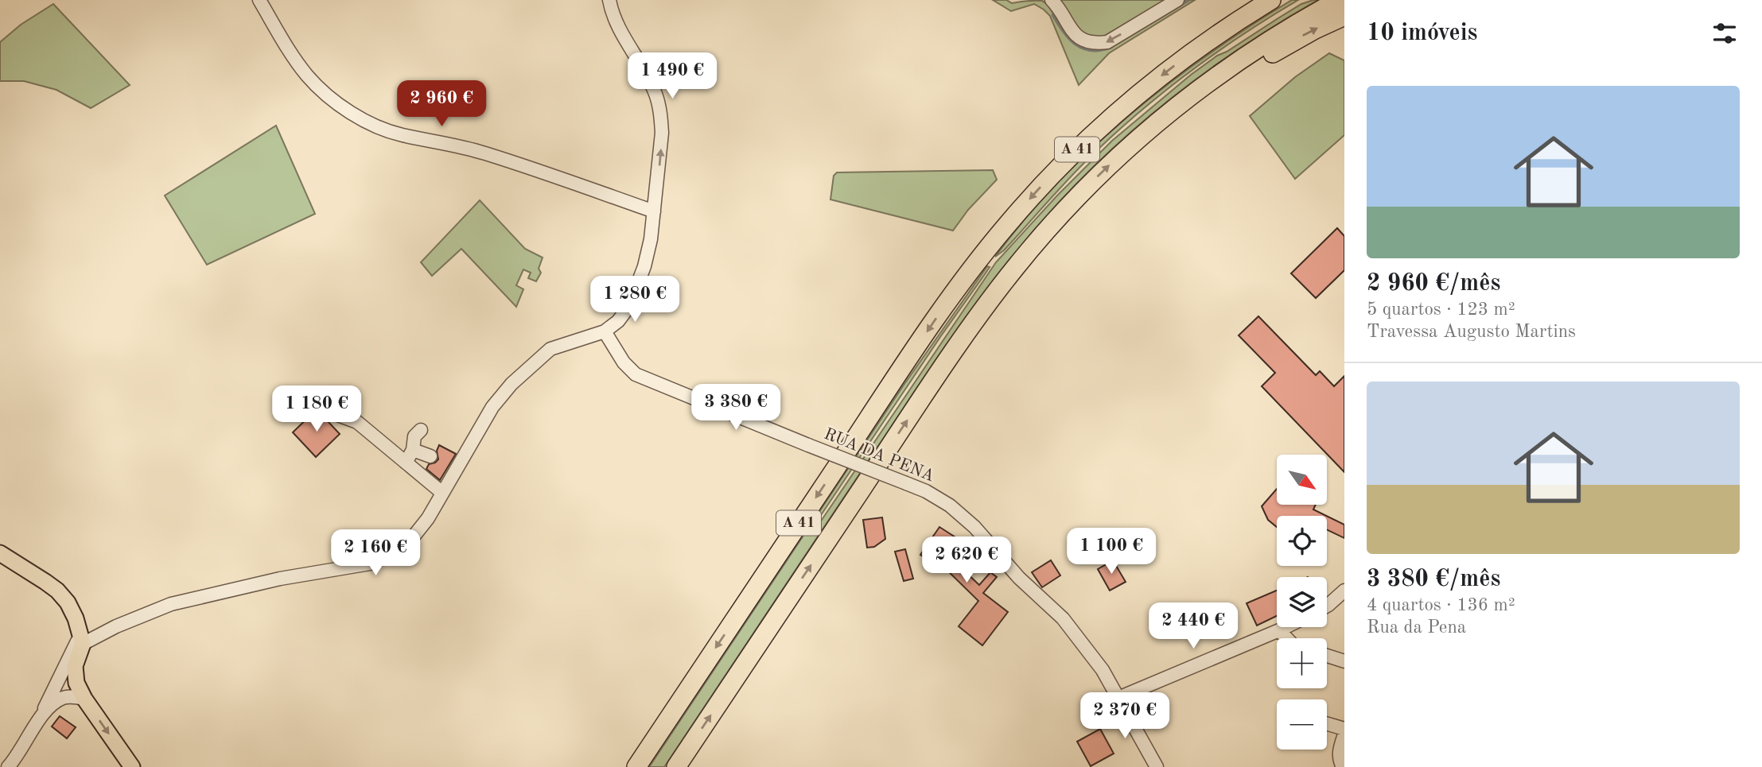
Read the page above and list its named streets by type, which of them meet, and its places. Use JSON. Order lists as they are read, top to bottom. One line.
{"streets":{"highway":["A 41"],"street":["RUA DA PENA"]},"north":"bottom right","page":{"heading":"10 imóveis","price":["1 490 €","2 960 €","1 280 €","3 380 €","1 180 €","1 100 €","2 160 €","2 620 €","2 440 €","2 370 €"],"list":[{"name":"2 960 €/mês","note":"5 quartos · 123 m² · Travessa Augusto Martins"},{"name":"3 380 €/mês","note":"4 quartos · 136 m² · Rua da Pena"}],"map_buttons":["+","−"]}}
